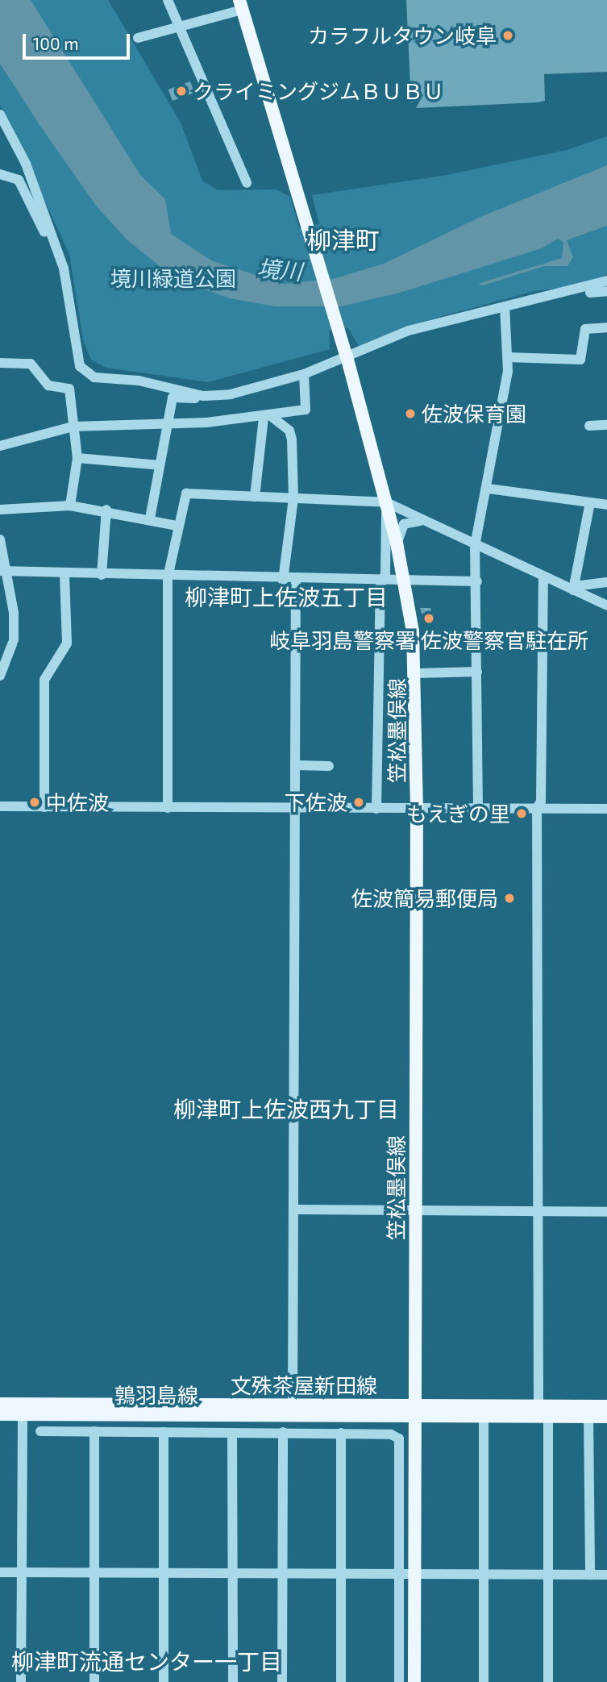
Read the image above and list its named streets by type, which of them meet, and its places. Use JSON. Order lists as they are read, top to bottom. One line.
{"streets":{"main road":["笠松墨俣線","文殊茶屋新田線","鶉羽島線"]},"crossings":[["笠松墨俣線","文殊茶屋新田線"],["笠松墨俣線","鶉羽島線"],["文殊茶屋新田線","鶉羽島線"]],"districts":["柳津町","柳津町上佐波五丁目","柳津町上佐波西九丁目","柳津町流通センター一丁目"],"water":["境川"],"parks":["境川緑道公園"],"places":["カラフルタウン岐阜","クライミングジムＢＵＢＵ","佐波保育園","岐阜羽島警察署 佐波警察官駐在所","中佐波","下佐波","もえぎの里","佐波簡易郵便局"],"scale_bar":"100 m"}
